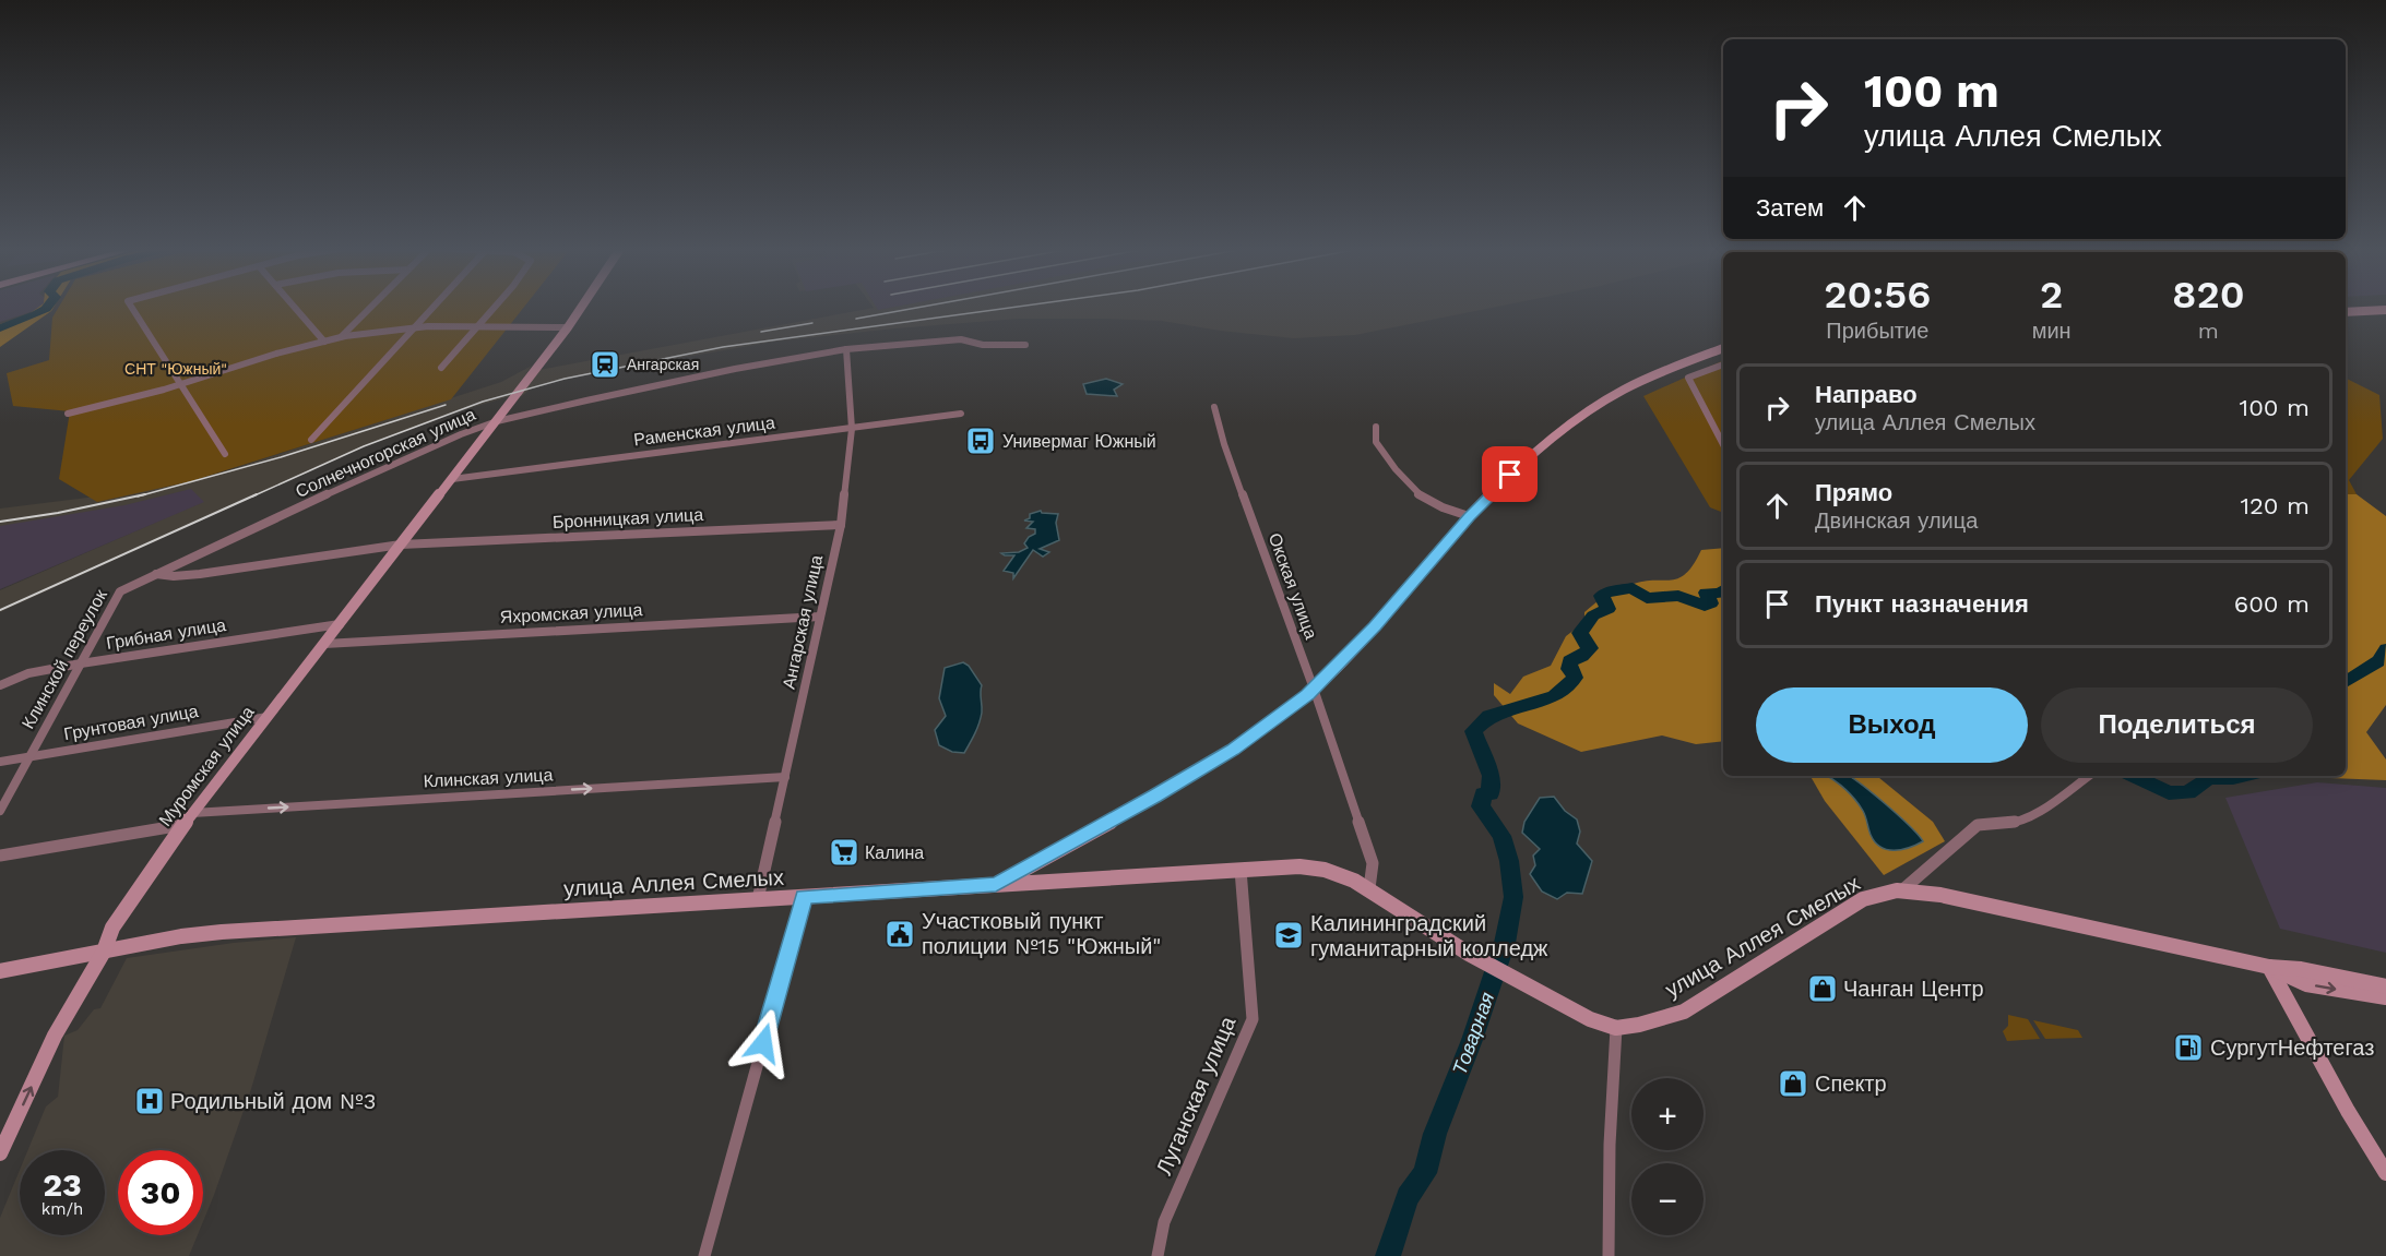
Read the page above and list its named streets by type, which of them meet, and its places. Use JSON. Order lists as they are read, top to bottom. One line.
{"streets":{"main road":["Муромская улица","улица Аллея Смелых"],"street":["Раменская улица","Солнечногорская улица","Бронницкая улица","Окская улица","Яхромская улица","Ангарская улица","Грибная улица","Клинской переулок","Грунтовая улица","Клинская улица","Луганская улица"]},"crossings":[["Раменская улица","Ангарская улица"],["Солнечногорская улица","Ангарская улица"],["Солнечногорская улица","Клинской переулок"],["Бронницкая улица","Ангарская улица"],["Бронницкая улица","Муромская улица"],["Окская улица","улица Аллея Смелых"],["Яхромская улица","Ангарская улица"],["Яхромская улица","Муромская улица"],["Ангарская улица","Клинская улица"],["Ангарская улица","улица Аллея Смелых"],["Грибная улица","Клинской переулок"],["Грибная улица","Муромская улица"],["Клинской переулок","Грунтовая улица"],["Грунтовая улица","Муромская улица"],["Муромская улица","Клинская улица"],["Муромская улица","улица Аллея Смелых"],["улица Аллея Смелых","Луганская улица"]],"one_way":["Клинская улица"],"water":["Товарная"],"parks":["СНТ \"Южный\""],"places":{"station":["Ангарская"],"bus stop":["Универмаг Южный"],"supermarket":["Калина"],"public building":["Участковый пункт полиции №15 \"Южный\""],"school or university":["Калининградский гуманитарный колледж"],"shop":["Чанган Центр","Спектр"],"fuel station":["СургутНефтегаз"],"hospital":["Родильный дом №3"]},"page":{"turn":["100 m","улица Аллея Смелых"],"then":"Затем","eta":["20:56","Прибытие","2","мин","820","m"],"list":[{"name":"Направо","note":"улица Аллея Смелых","value":"100 m"},{"name":"Прямо","note":"Двинская улица","value":"120 m"},{"name":"Пункт назначения","value":"600 m"}],"buttons":["Выход","Поделиться"],"map_buttons":["+","−"],"speed":"23 km/h","limit":"30"}}
